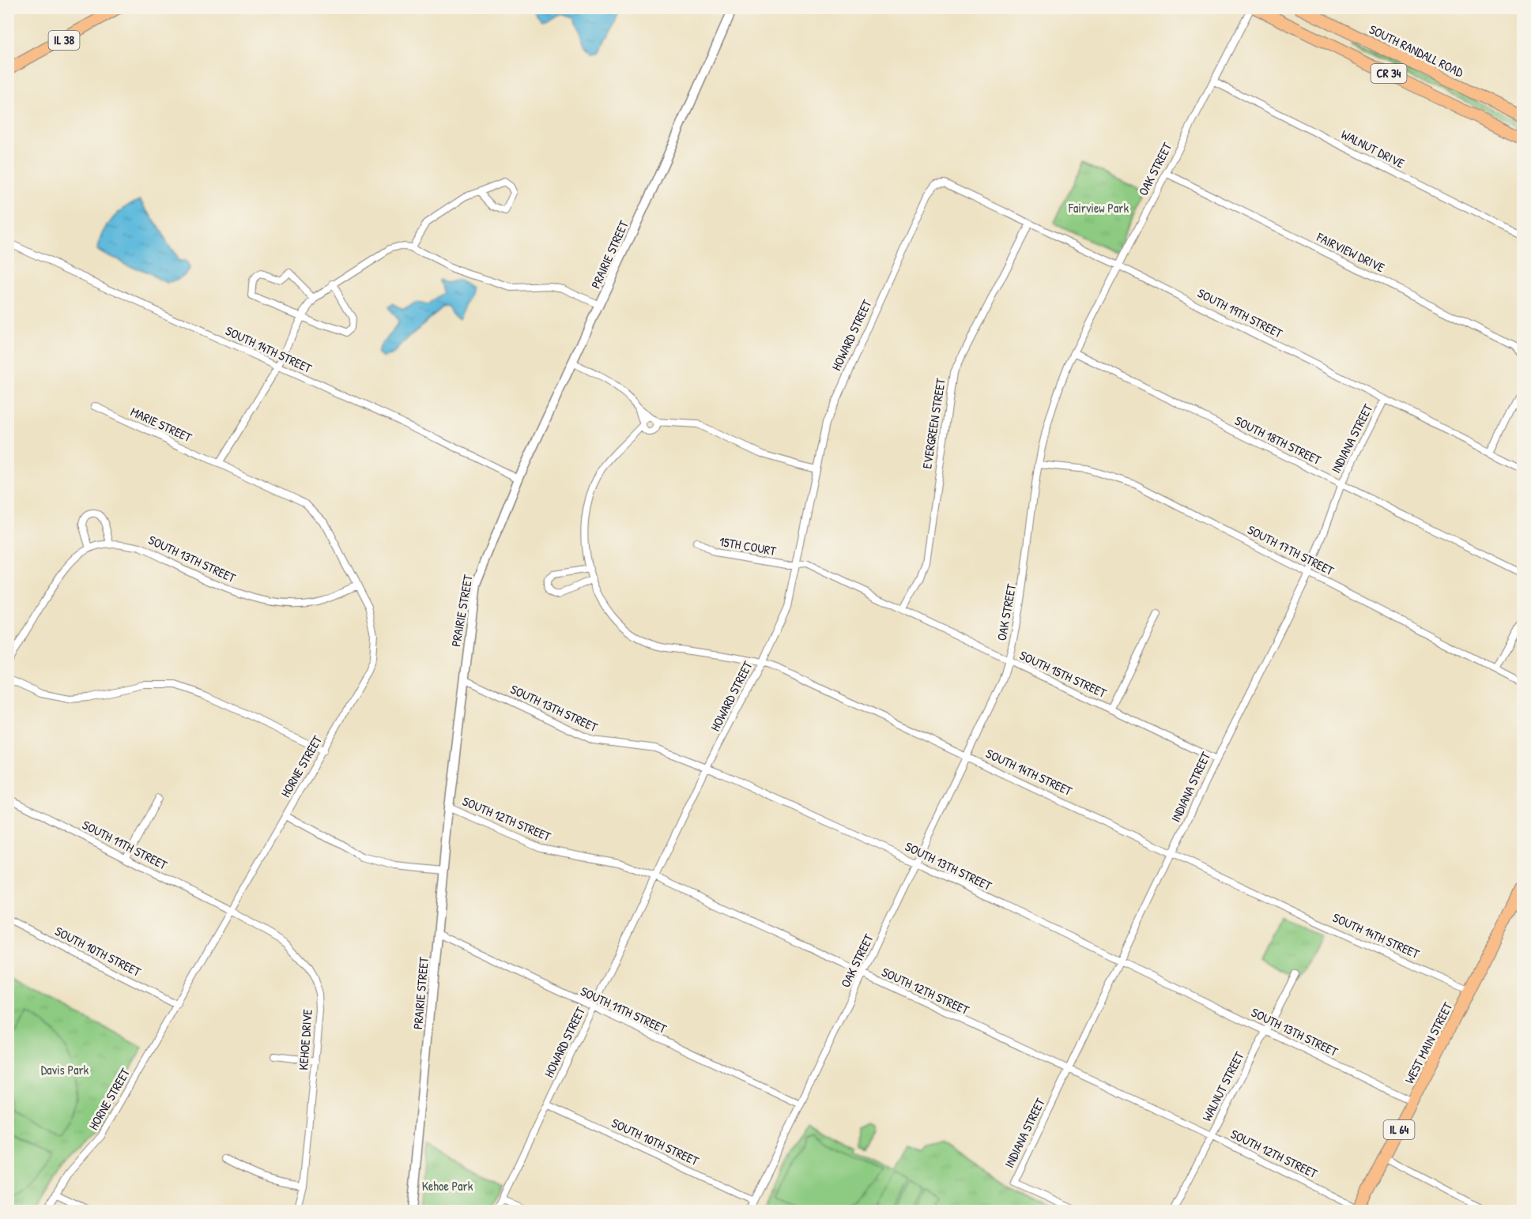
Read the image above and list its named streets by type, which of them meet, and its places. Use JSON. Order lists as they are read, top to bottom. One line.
{"streets":{"main road":["IL 38","SOUTH RANDALL ROAD","CR 34","WEST MAIN STREET","IL 64"],"street":["WALNUT DRIVE","OAK STREET","FAIRVIEW DRIVE","PRAIRIE STREET","SOUTH 19TH STREET","HOWARD STREET","SOUTH 14TH STREET","EVERGREEN STREET","MARIE STREET","INDIANA STREET","SOUTH 18TH STREET","15TH COURT","SOUTH 17TH STREET","SOUTH 13TH STREET","SOUTH 15TH STREET","HORNE STREET","SOUTH 12TH STREET","SOUTH 11TH STREET","SOUTH 10TH STREET","KEHOE DRIVE","WALNUT STREET"]},"crossings":[["CR 34","OAK STREET"],["WALNUT DRIVE","OAK STREET"],["OAK STREET","FAIRVIEW DRIVE"],["OAK STREET","SOUTH 19TH STREET"],["OAK STREET","SOUTH 14TH STREET"],["OAK STREET","SOUTH 18TH STREET"],["OAK STREET","SOUTH 17TH STREET"],["OAK STREET","SOUTH 13TH STREET"],["OAK STREET","SOUTH 15TH STREET"],["OAK STREET","SOUTH 12TH STREET"],["OAK STREET","SOUTH 11TH STREET"],["OAK STREET","SOUTH 10TH STREET"],["PRAIRIE STREET","SOUTH 14TH STREET"],["PRAIRIE STREET","SOUTH 13TH STREET"],["PRAIRIE STREET","SOUTH 12TH STREET"],["PRAIRIE STREET","SOUTH 11TH STREET"],["SOUTH 19TH STREET","HOWARD STREET"],["SOUTH 19TH STREET","EVERGREEN STREET"],["SOUTH 19TH STREET","INDIANA STREET"],["HOWARD STREET","SOUTH 14TH STREET"],["HOWARD STREET","15TH COURT"],["HOWARD STREET","SOUTH 13TH STREET"],["HOWARD STREET","SOUTH 15TH STREET"],["HOWARD STREET","SOUTH 12TH STREET"],["HOWARD STREET","SOUTH 11TH STREET"],["HOWARD STREET","SOUTH 10TH STREET"],["SOUTH 14TH STREET","INDIANA STREET"],["SOUTH 14TH STREET","WEST MAIN STREET"],["EVERGREEN STREET","SOUTH 15TH STREET"],["MARIE STREET","HORNE STREET"],["INDIANA STREET","SOUTH 18TH STREET"],["INDIANA STREET","SOUTH 17TH STREET"],["INDIANA STREET","SOUTH 13TH STREET"],["INDIANA STREET","SOUTH 15TH STREET"],["INDIANA STREET","SOUTH 12TH STREET"],["15TH COURT","SOUTH 15TH STREET"],["SOUTH 13TH STREET","HORNE STREET"],["SOUTH 13TH STREET","WEST MAIN STREET"],["SOUTH 13TH STREET","WALNUT STREET"],["HORNE STREET","SOUTH 11TH STREET"],["HORNE STREET","SOUTH 10TH STREET"],["HORNE STREET","KEHOE DRIVE"],["SOUTH 12TH STREET","WEST MAIN STREET"],["SOUTH 12TH STREET","WALNUT STREET"],["SOUTH 11TH STREET","KEHOE DRIVE"]],"parks":["Fairview Park","Davis Park","Kehoe Park"]}
